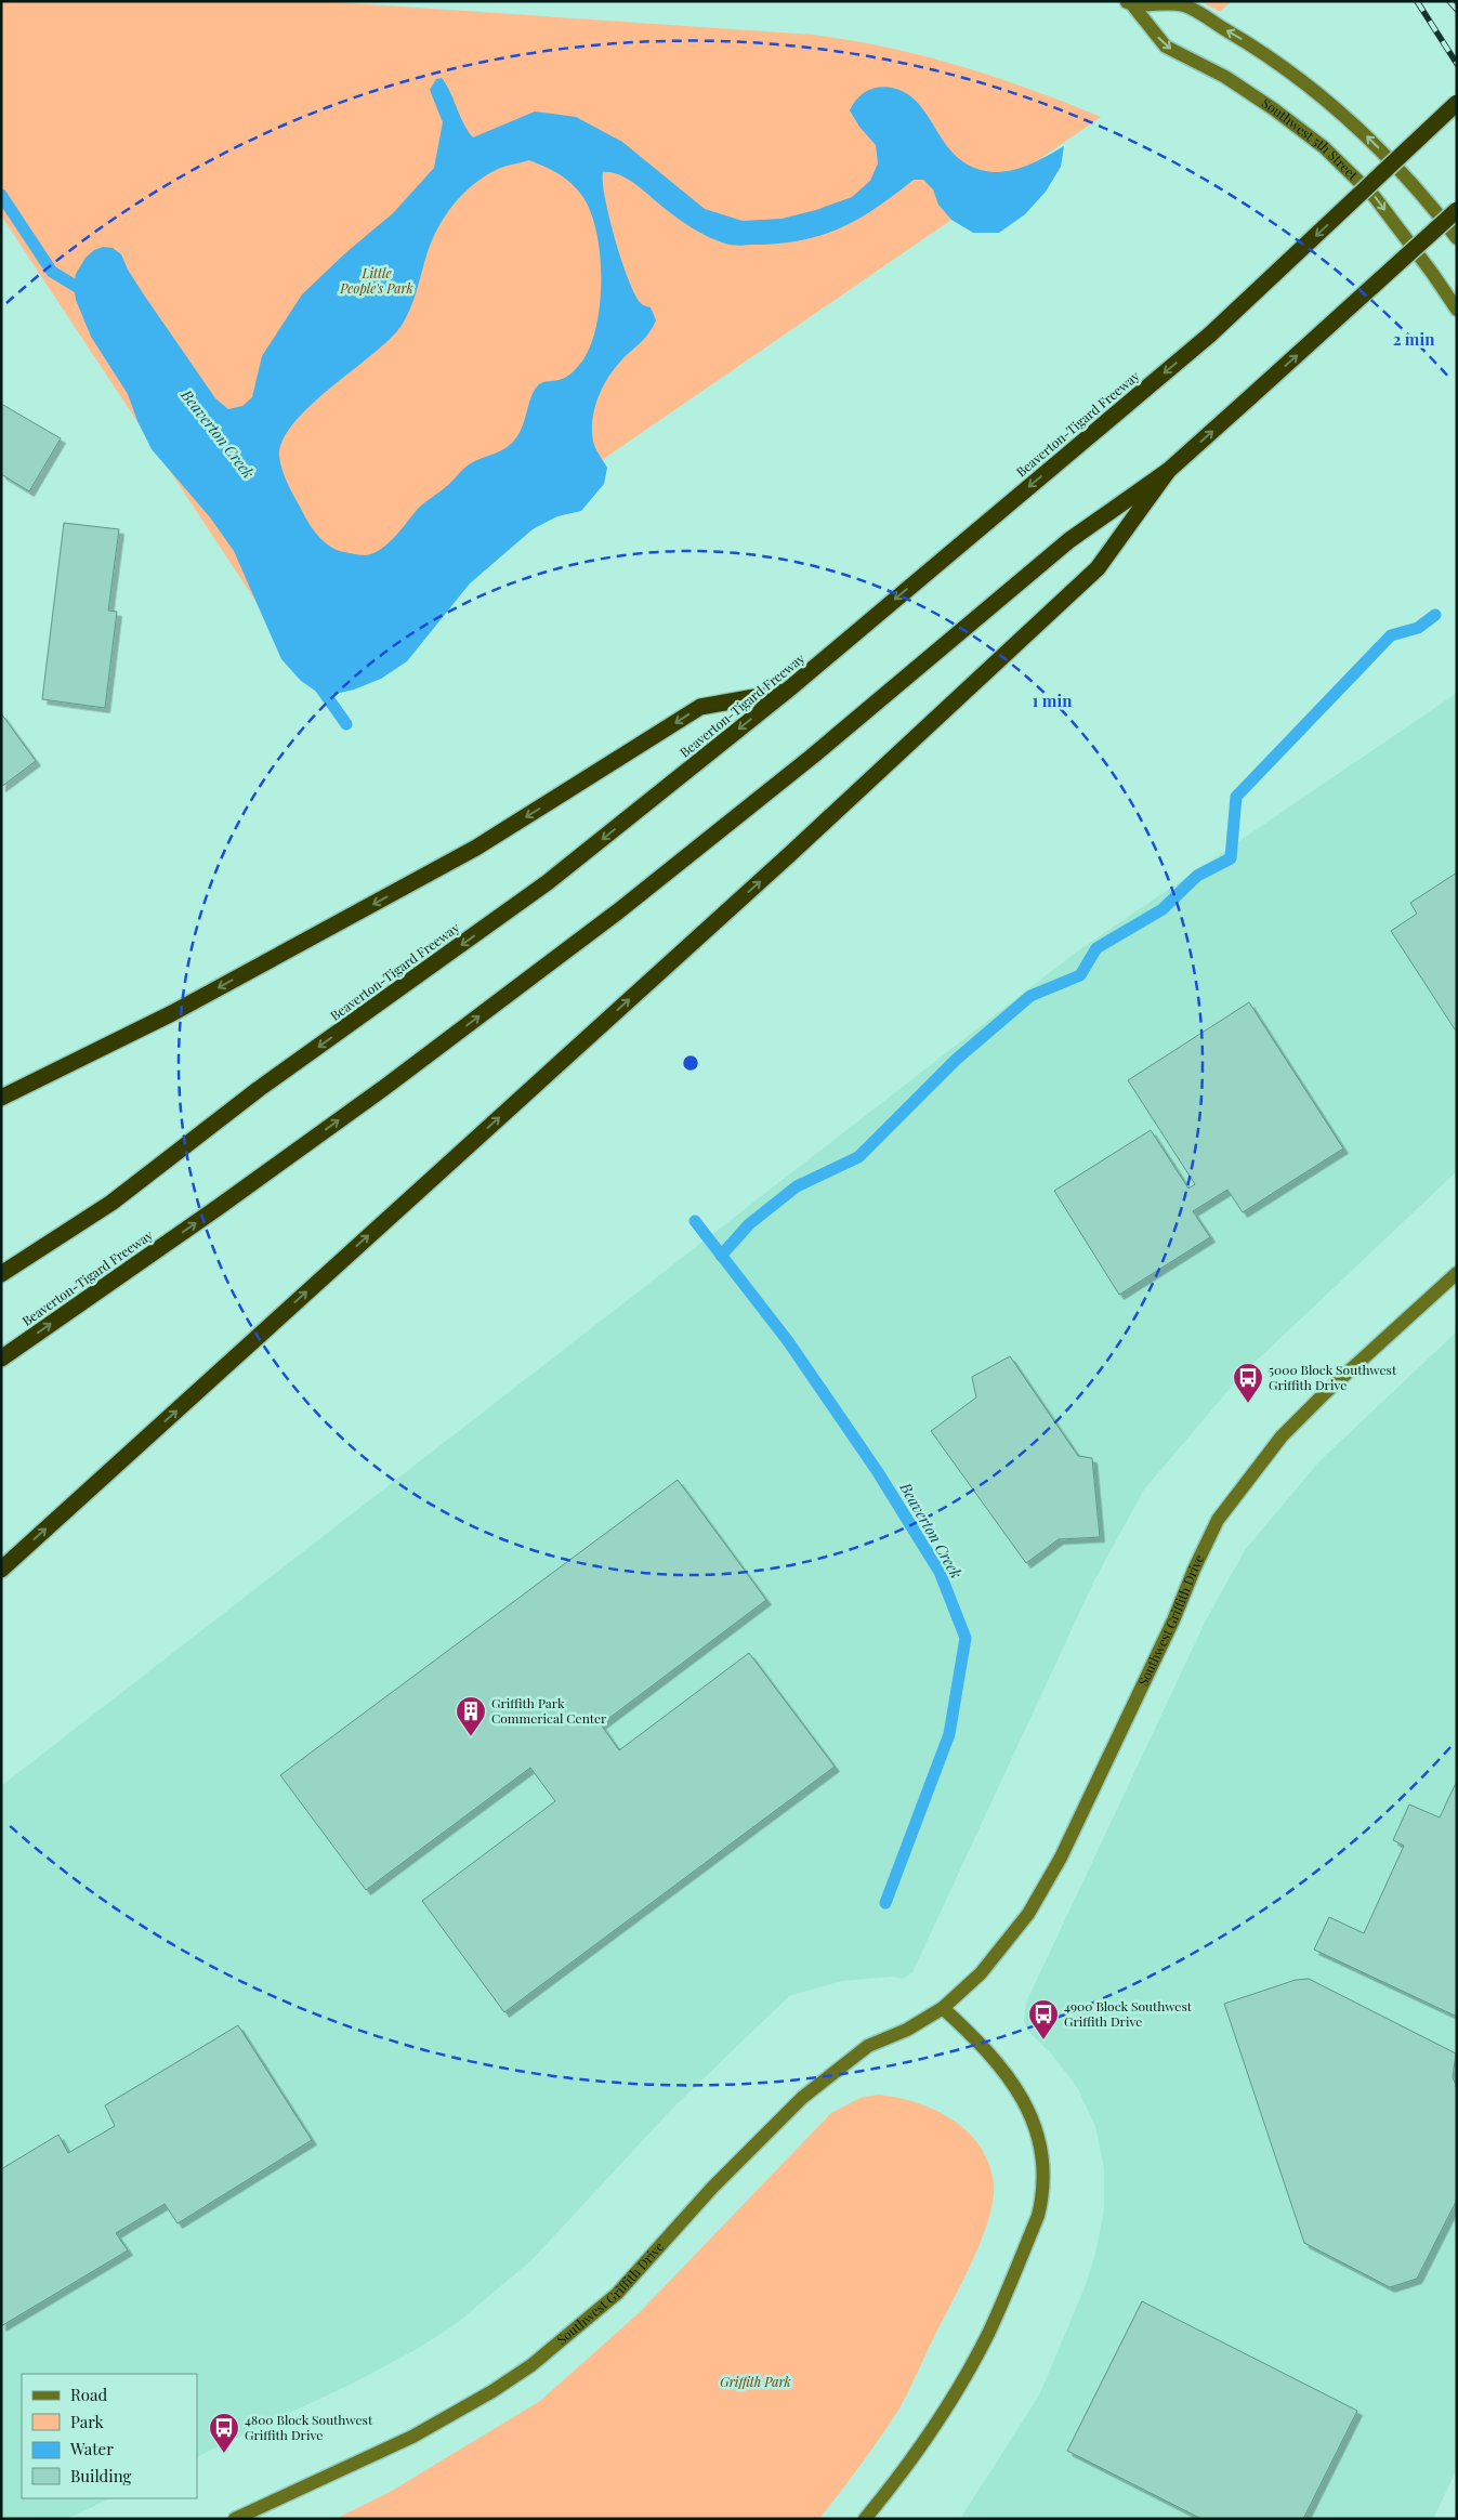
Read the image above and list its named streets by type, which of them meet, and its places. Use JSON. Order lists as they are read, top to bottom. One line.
{"streets":{"highway":["Beaverton-Tigard Freeway"],"street":["Southwest 5th Street","Southwest Griffith Drive"]},"water":["Beaverton Creek"],"parks":["Little People's Park","Griffith Park"],"places":{"bus stop":["5000 Block Southwest Griffith Drive","4900 Block Southwest Griffith Drive","4800 Block Southwest Griffith Drive"],"building":["Griffith Park Commerical Center"]},"legend":["Road","Park","Water","Building"],"rings":["2 min","1 min"]}
